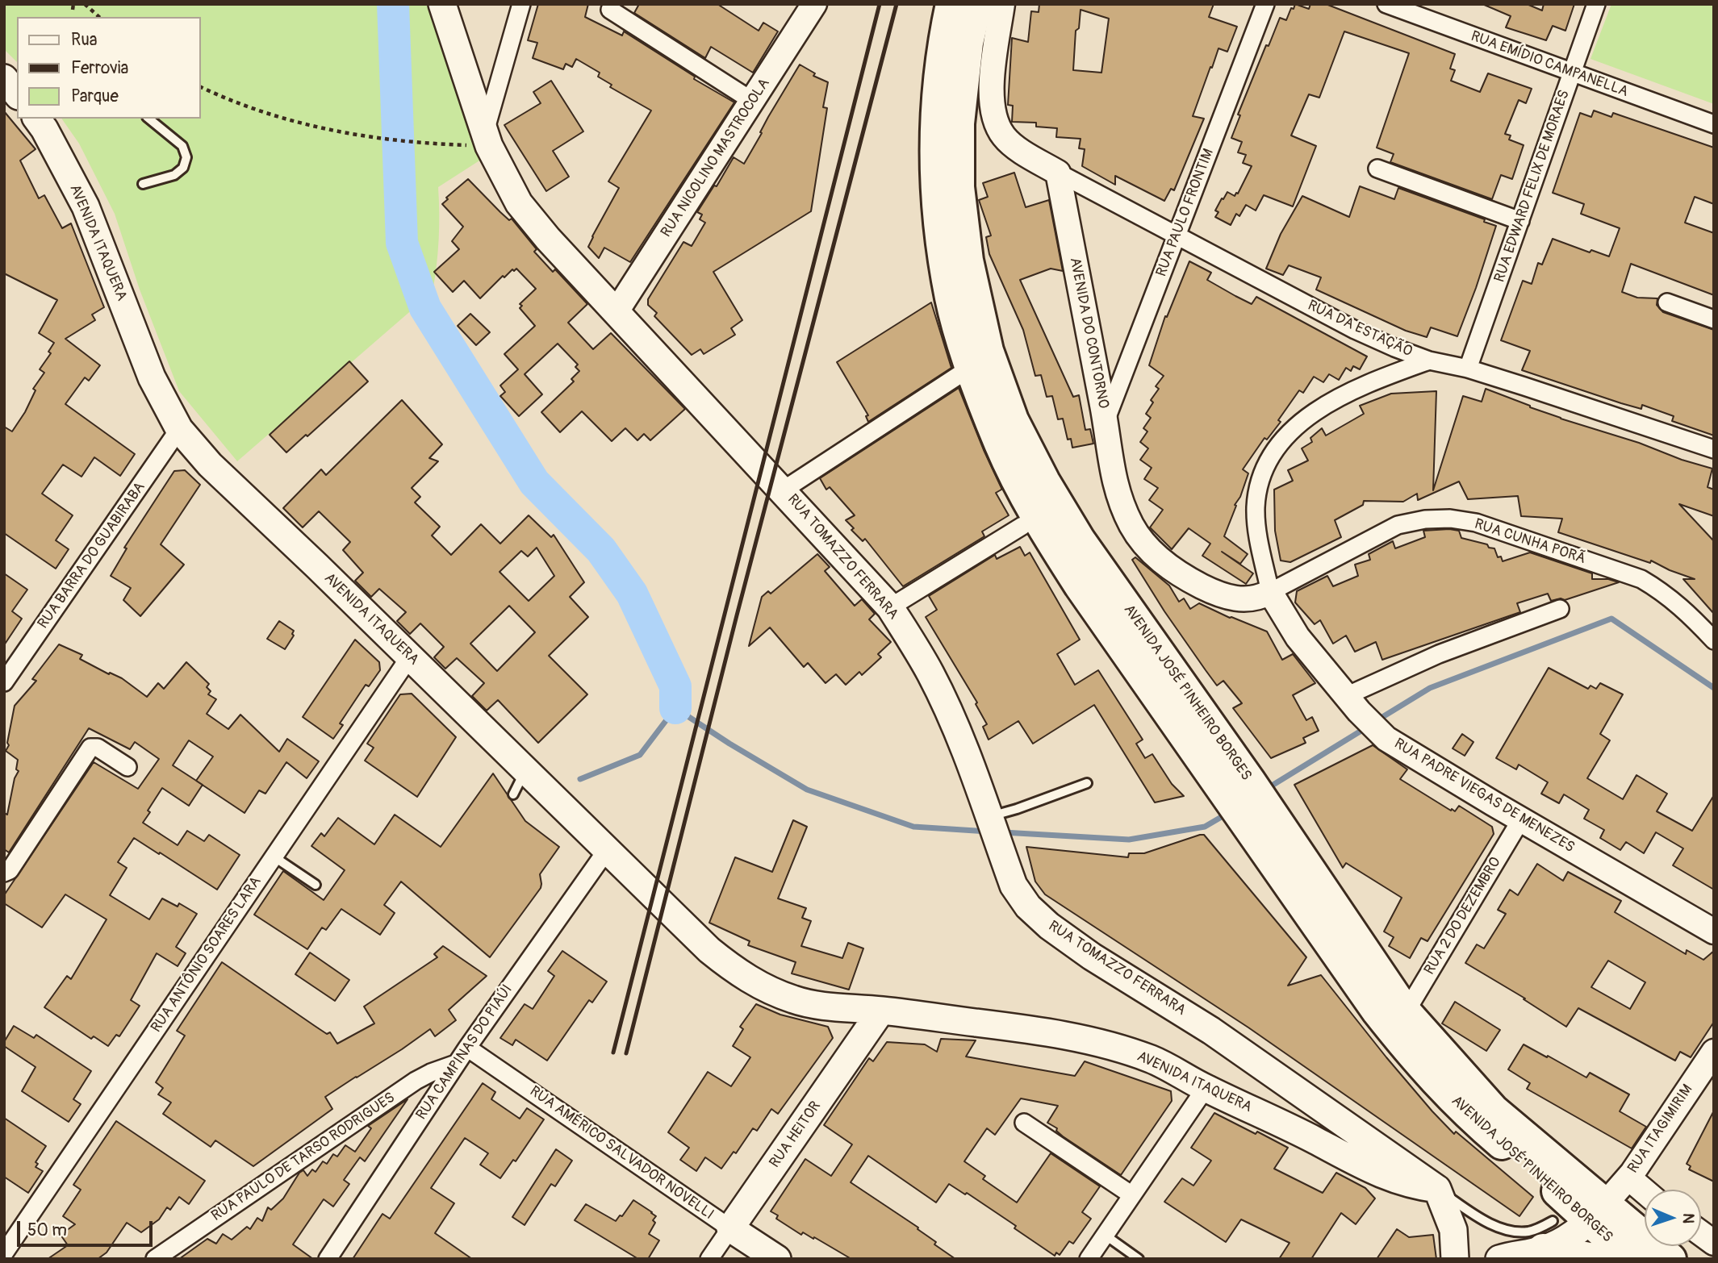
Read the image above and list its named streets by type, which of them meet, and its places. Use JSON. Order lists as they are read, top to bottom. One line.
{"streets":{"highway":["AVENIDA JOSÉ PINHEIRO BORGES"],"main road":["AVENIDA ITAQUERA","RUA TOMAZZO FERRARA","RUA HEITOR","RUA AMÉRICO SALVADOR NOVELLI"],"street":["RUA EMÍDIO CAMPANELLA","RUA NICOLINO MASTROCOLA","RUA EDWARD FELIX DE MORAES","RUA PAULO FRONTIM","RUA DA ESTAÇÃO","AVENIDA DO CONTORNO","RUA CUNHA PORÃ","RUA BARRA DO GUABIRABA","RUA PADRE VIEGAS DE MENEZES","RUA 2 DO DEZEMBRO","RUA ANTÔNIO SOARES LARA","RUA CAMPINAS DO PIAÚI","RUA ITAGIMIRIM","RUA PAULO DE TARSO RODRIGUES"]},"crossings":[["RUA EMÍDIO CAMPANELLA","RUA EDWARD FELIX DE MORAES"],["RUA NICOLINO MASTROCOLA","RUA TOMAZZO FERRARA"],["RUA EDWARD FELIX DE MORAES","RUA DA ESTAÇÃO"],["RUA PAULO FRONTIM","RUA DA ESTAÇÃO"],["RUA PAULO FRONTIM","AVENIDA DO CONTORNO"],["AVENIDA ITAQUERA","RUA BARRA DO GUABIRABA"],["AVENIDA ITAQUERA","RUA TOMAZZO FERRARA"],["AVENIDA ITAQUERA","RUA ANTÔNIO SOARES LARA"],["AVENIDA ITAQUERA","RUA CAMPINAS DO PIAÚI"],["AVENIDA ITAQUERA","RUA HEITOR"],["RUA DA ESTAÇÃO","AVENIDA DO CONTORNO"],["AVENIDA DO CONTORNO","RUA CUNHA PORÃ"],["AVENIDA DO CONTORNO","RUA PADRE VIEGAS DE MENEZES"],["RUA CUNHA PORÃ","RUA PADRE VIEGAS DE MENEZES"],["AVENIDA JOSÉ PINHEIRO BORGES","RUA 2 DO DEZEMBRO"],["AVENIDA JOSÉ PINHEIRO BORGES","RUA ITAGIMIRIM"],["RUA PADRE VIEGAS DE MENEZES","RUA 2 DO DEZEMBRO"],["RUA CAMPINAS DO PIAÚI","RUA AMÉRICO SALVADOR NOVELLI"],["RUA CAMPINAS DO PIAÚI","RUA PAULO DE TARSO RODRIGUES"],["RUA HEITOR","RUA AMÉRICO SALVADOR NOVELLI"]],"legend":["Rua","Ferrovia","Parque"],"scale_bar":"50 m","north":"right"}
